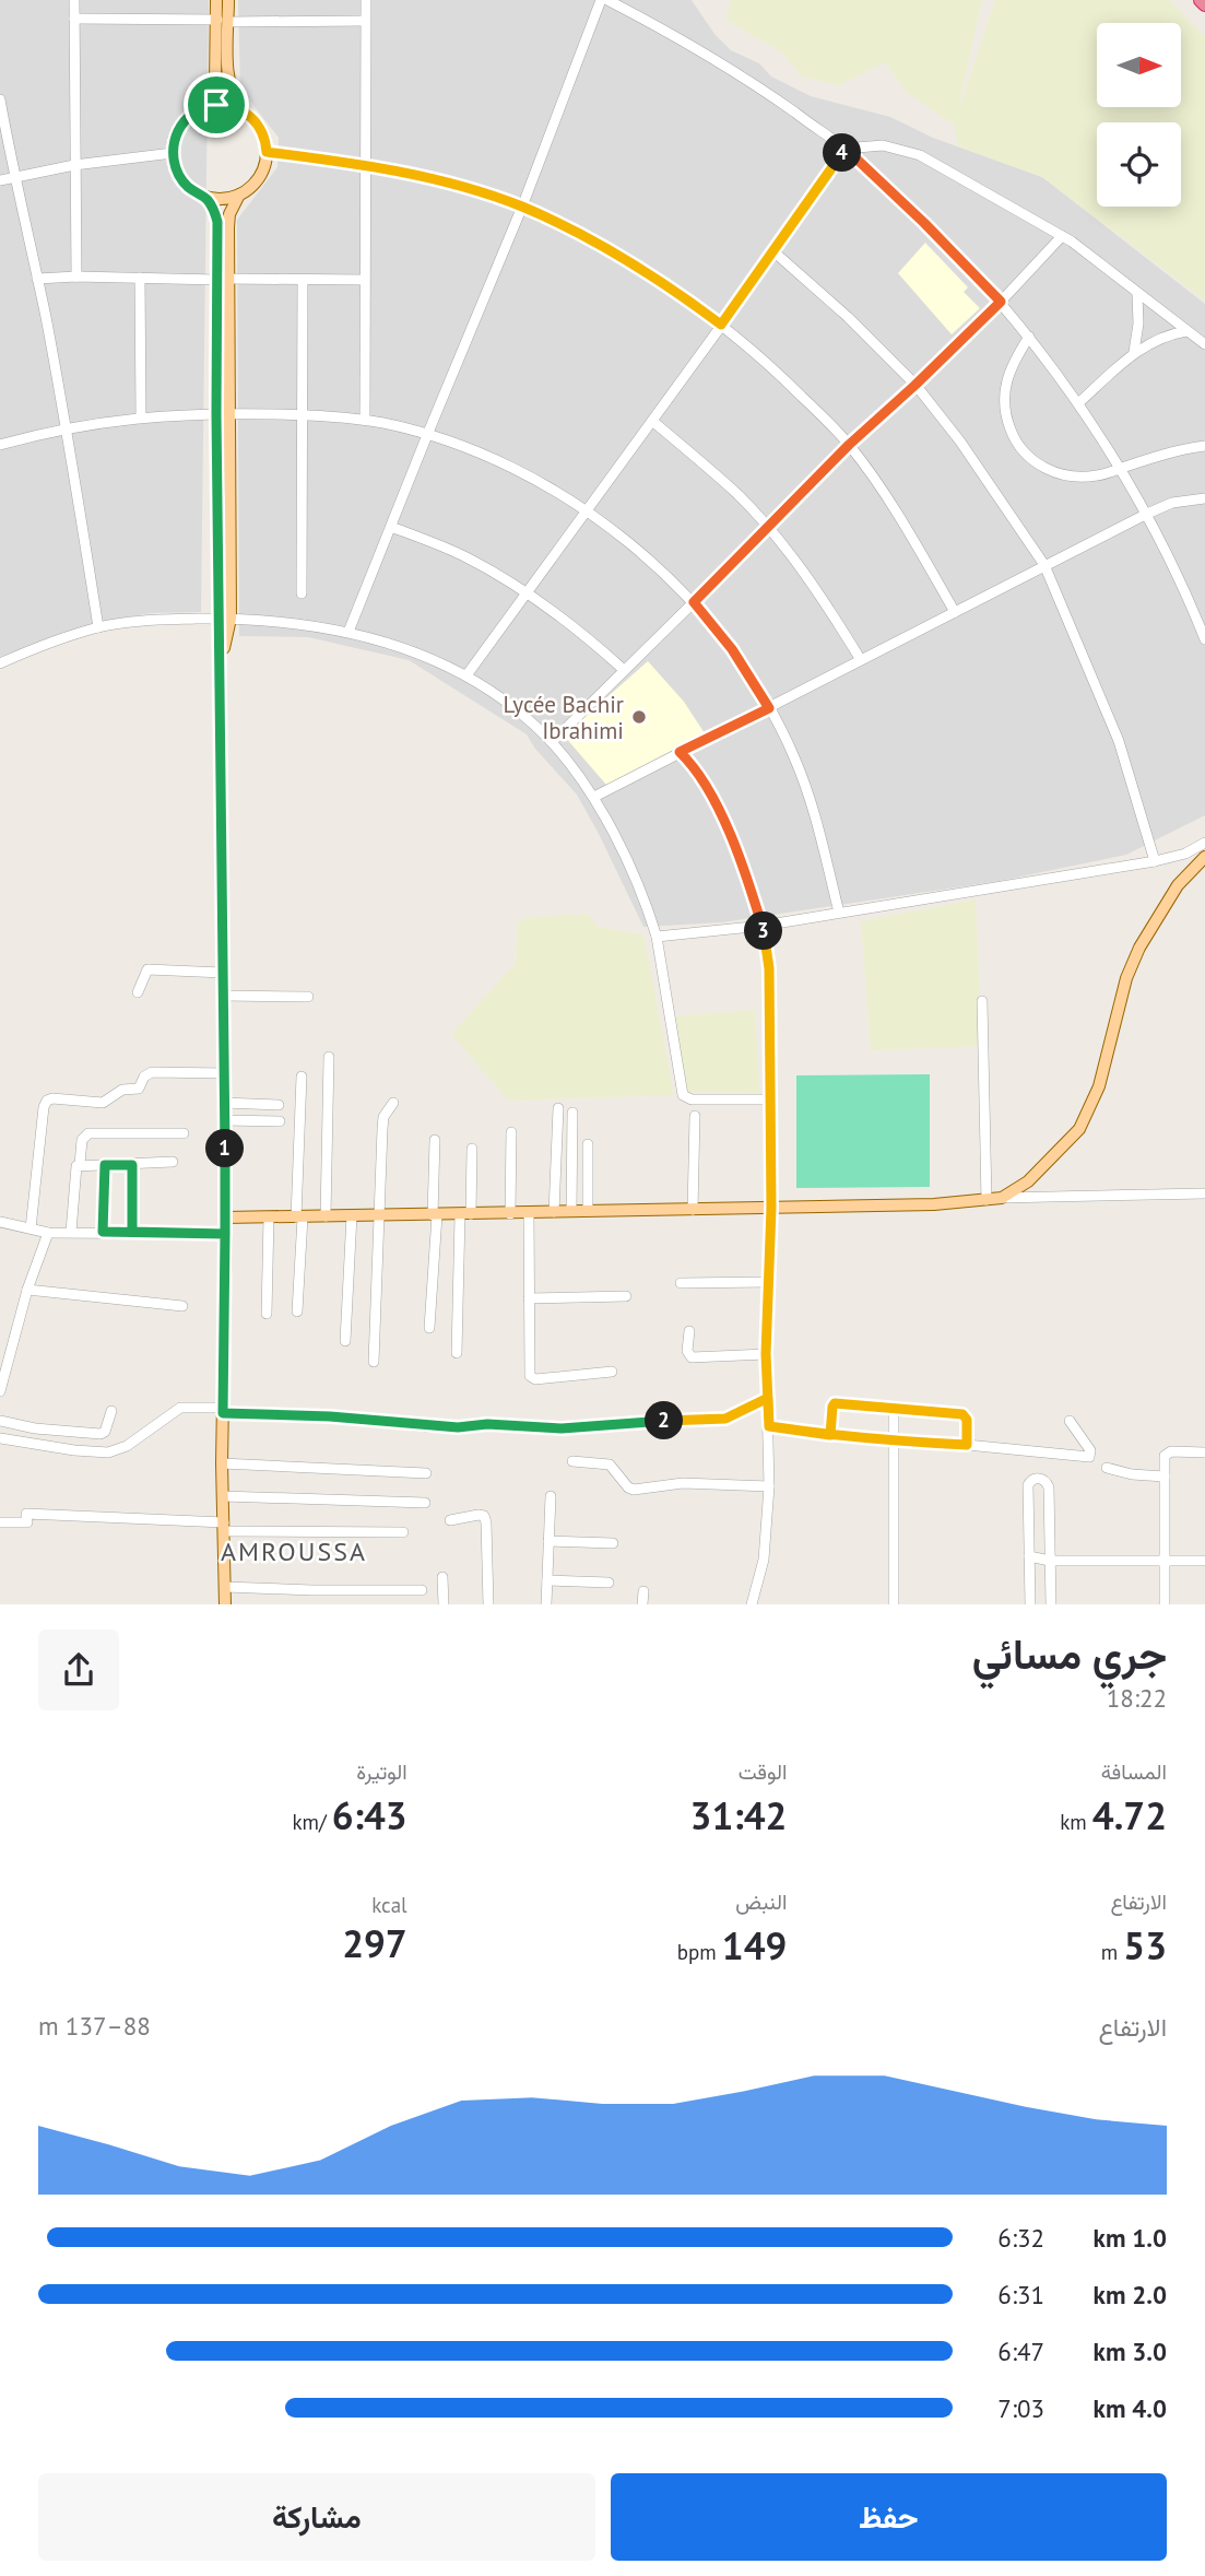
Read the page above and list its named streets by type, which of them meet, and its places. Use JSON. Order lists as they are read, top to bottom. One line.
{"districts":["AMROUSSA"],"places":["Lycée Bachir Ibrahimi"],"north":"right","page":{"pins":["4","3","1","2"],"heading":["جري مسائي","18:22"],"stats":[["المسافة","4.72 km"],["الوقت","31:42"],["الوتيرة","6:43 /km"],["الارتفاع","53 m"],["النبض","149 bpm"],["kcal","297"]],"chart":["الارتفاع","88–137 m"],"list":[{"name":"1.0 km","note":"6:32"},{"name":"2.0 km","note":"6:31"},{"name":"3.0 km","note":"6:47"},{"name":"4.0 km","note":"7:03"}],"buttons":["حفظ","مشاركة"]}}
